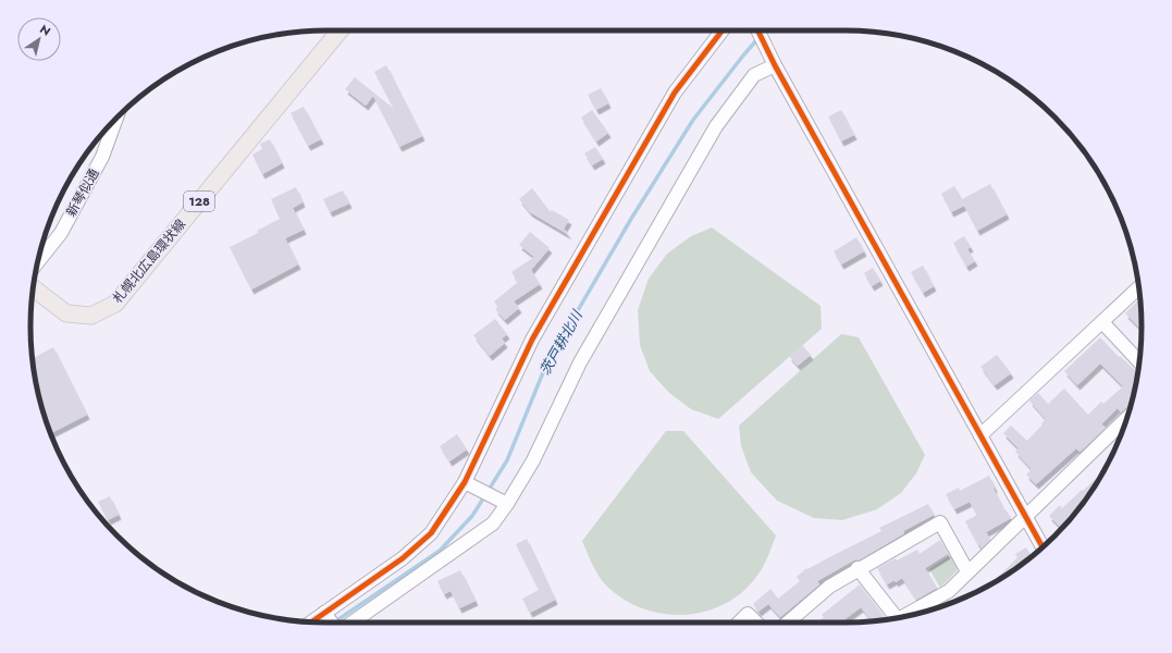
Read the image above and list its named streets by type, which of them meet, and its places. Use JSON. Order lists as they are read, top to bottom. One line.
{"streets":{"main road":["128","札幌北広島環状線"],"street":["新琴似通"]},"water":["茨戸耕北川"],"north":"top right"}
